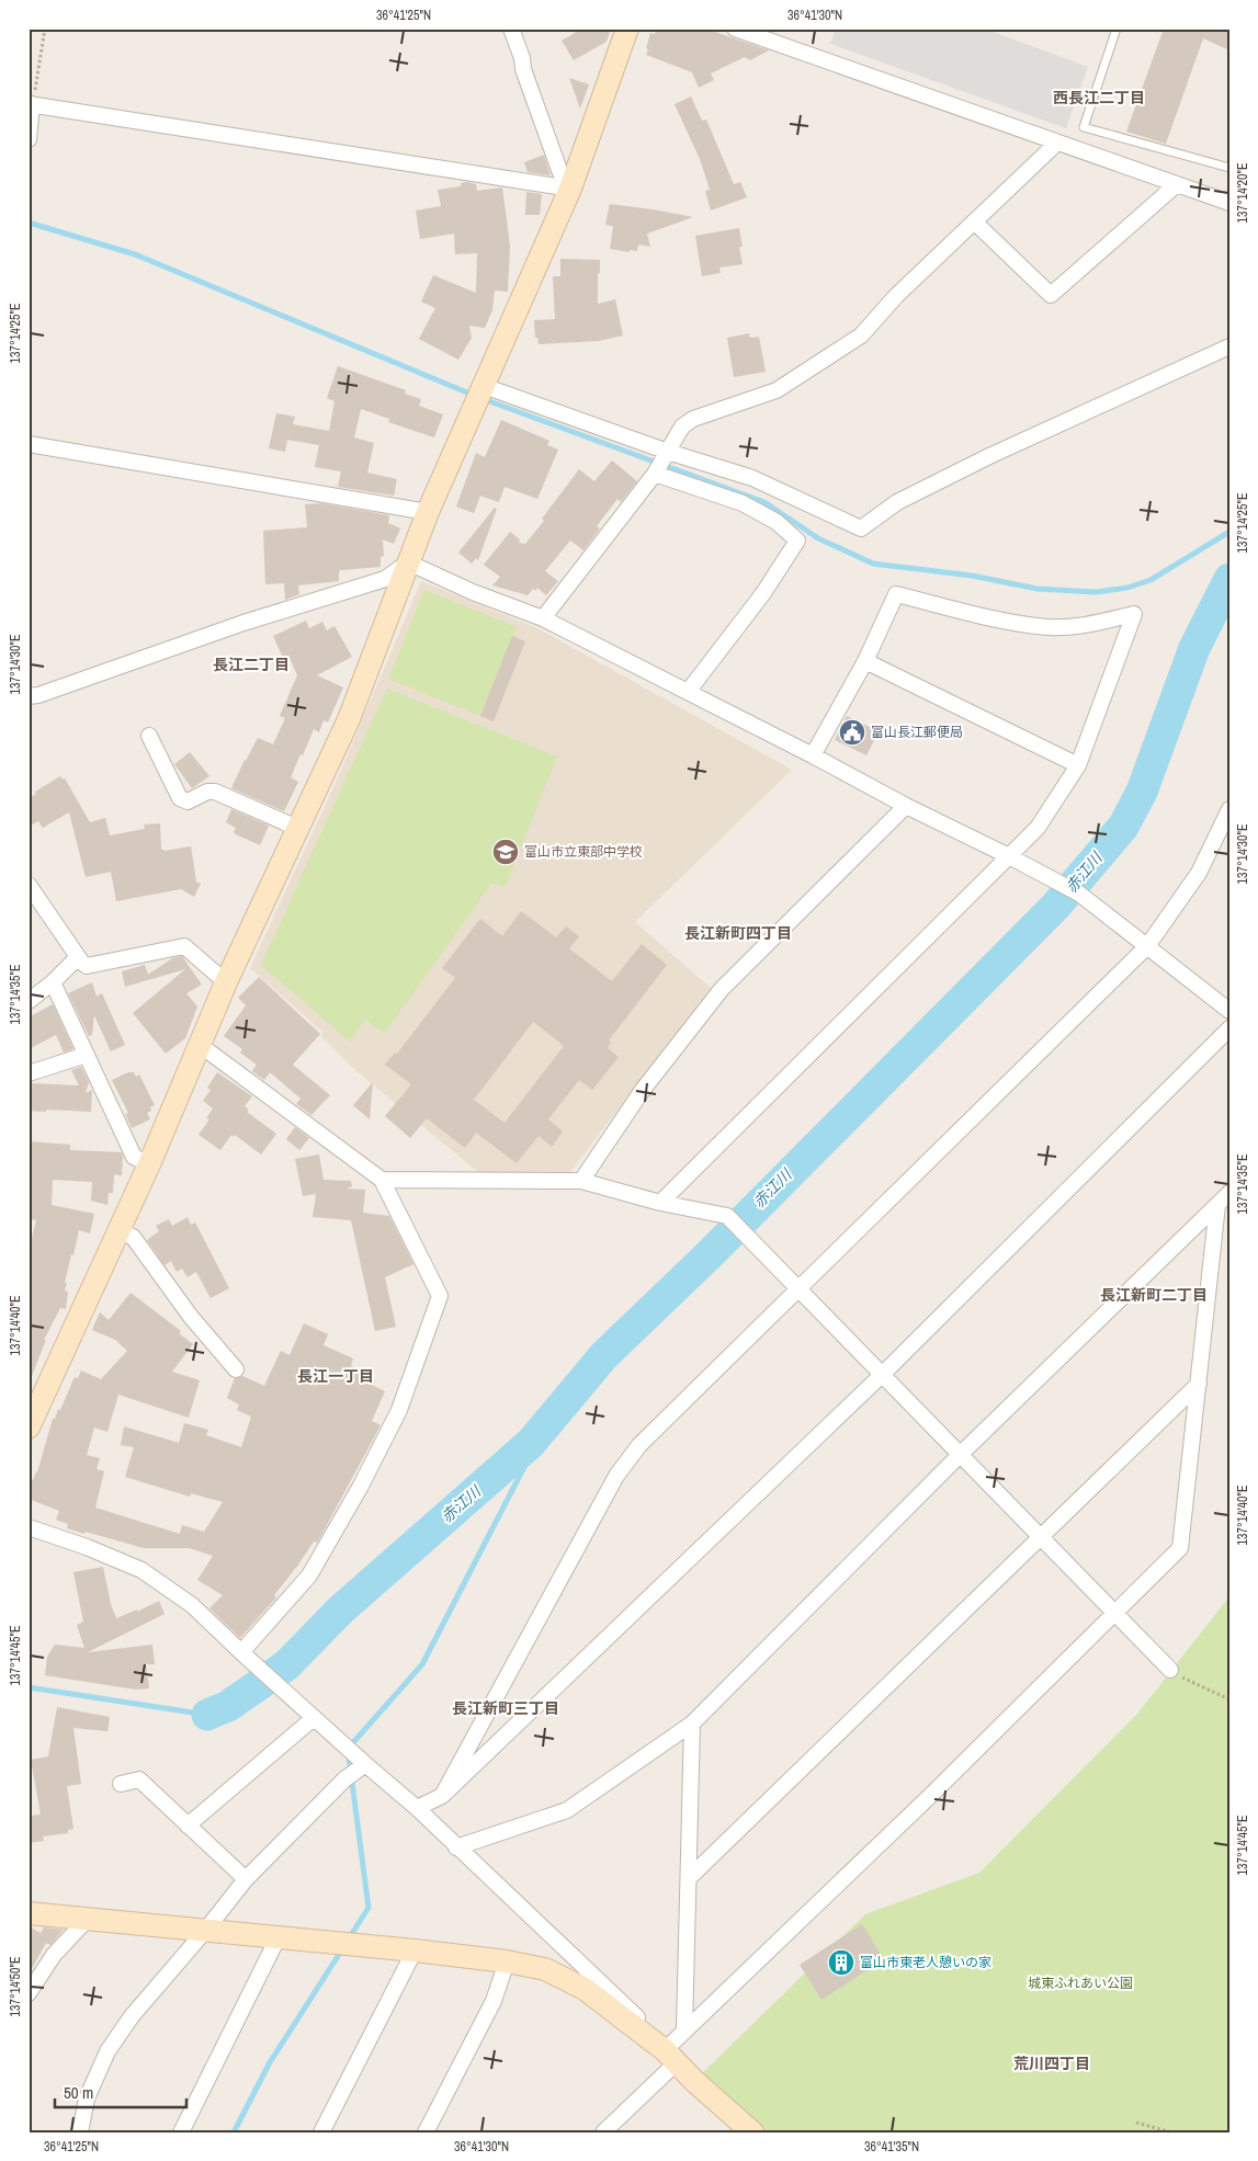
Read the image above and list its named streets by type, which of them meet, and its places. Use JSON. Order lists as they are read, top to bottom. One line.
{"districts":["西長江二丁目","長江二丁目","長江新町四丁目","長江新町二丁目","長江一丁目","長江新町三丁目","荒川四丁目"],"water":["赤江川"],"parks":["城東ふれあい公園"],"places":{"public building":["富山長江郵便局"],"school or university":["富山市立東部中学校"],"building":["富山市東老人憩いの家"]},"scale_bar":"50 m","coordinates":["36°41'25\"N","36°41'30\"N","137°14'20\"E","137°14'25\"E","137°14'30\"E","137°14'35\"E","137°14'40\"E","137°14'45\"E","137°14'50\"E","36°41'35\"N"]}
